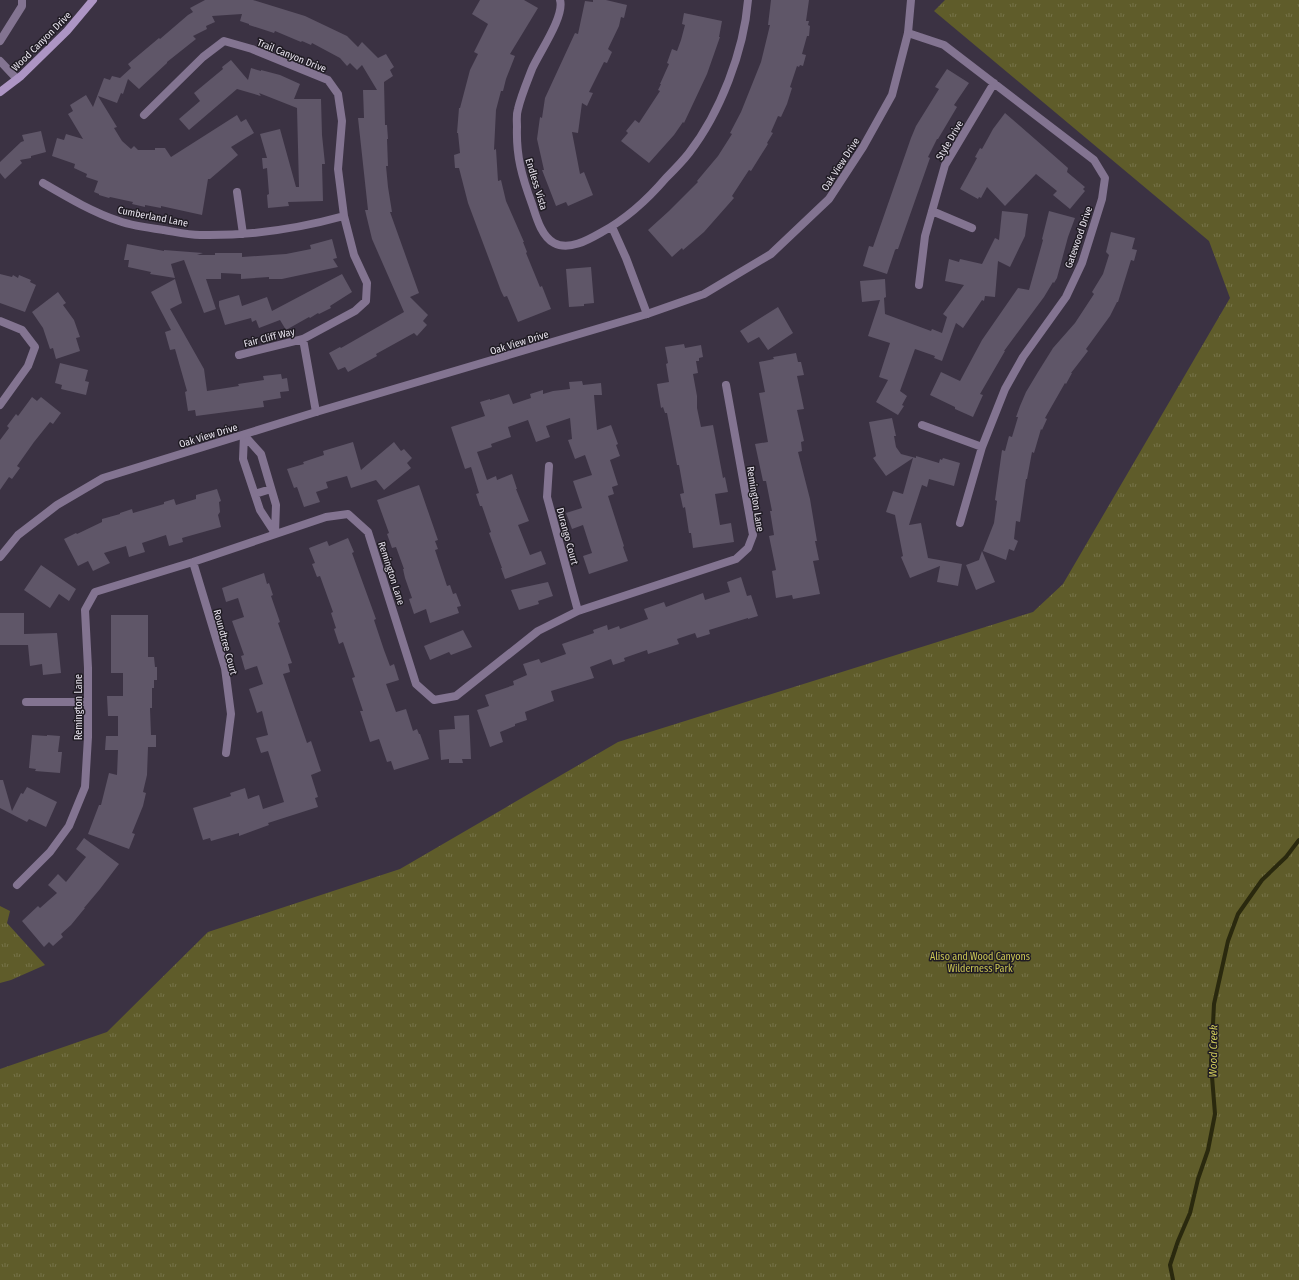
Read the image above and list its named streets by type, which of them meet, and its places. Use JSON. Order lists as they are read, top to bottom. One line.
{"streets":{"main road":["Wood Canyon Drive"],"street":["Trail Canyon Drive","Style Drive","Oak View Drive","Endless Vista","Cumberland Lane","Gatewood Drive","Fair Cliff Way","Remington Lane","Durango Court","Roundtree Court"]},"crossings":[["Trail Canyon Drive","Cumberland Lane"],["Trail Canyon Drive","Fair Cliff Way"],["Style Drive","Gatewood Drive"],["Oak View Drive","Gatewood Drive"],["Remington Lane","Durango Court"],["Remington Lane","Roundtree Court"]],"water":["Wood Creek"],"parks":["Aliso and Wood Canyons Wilderness Park"]}
